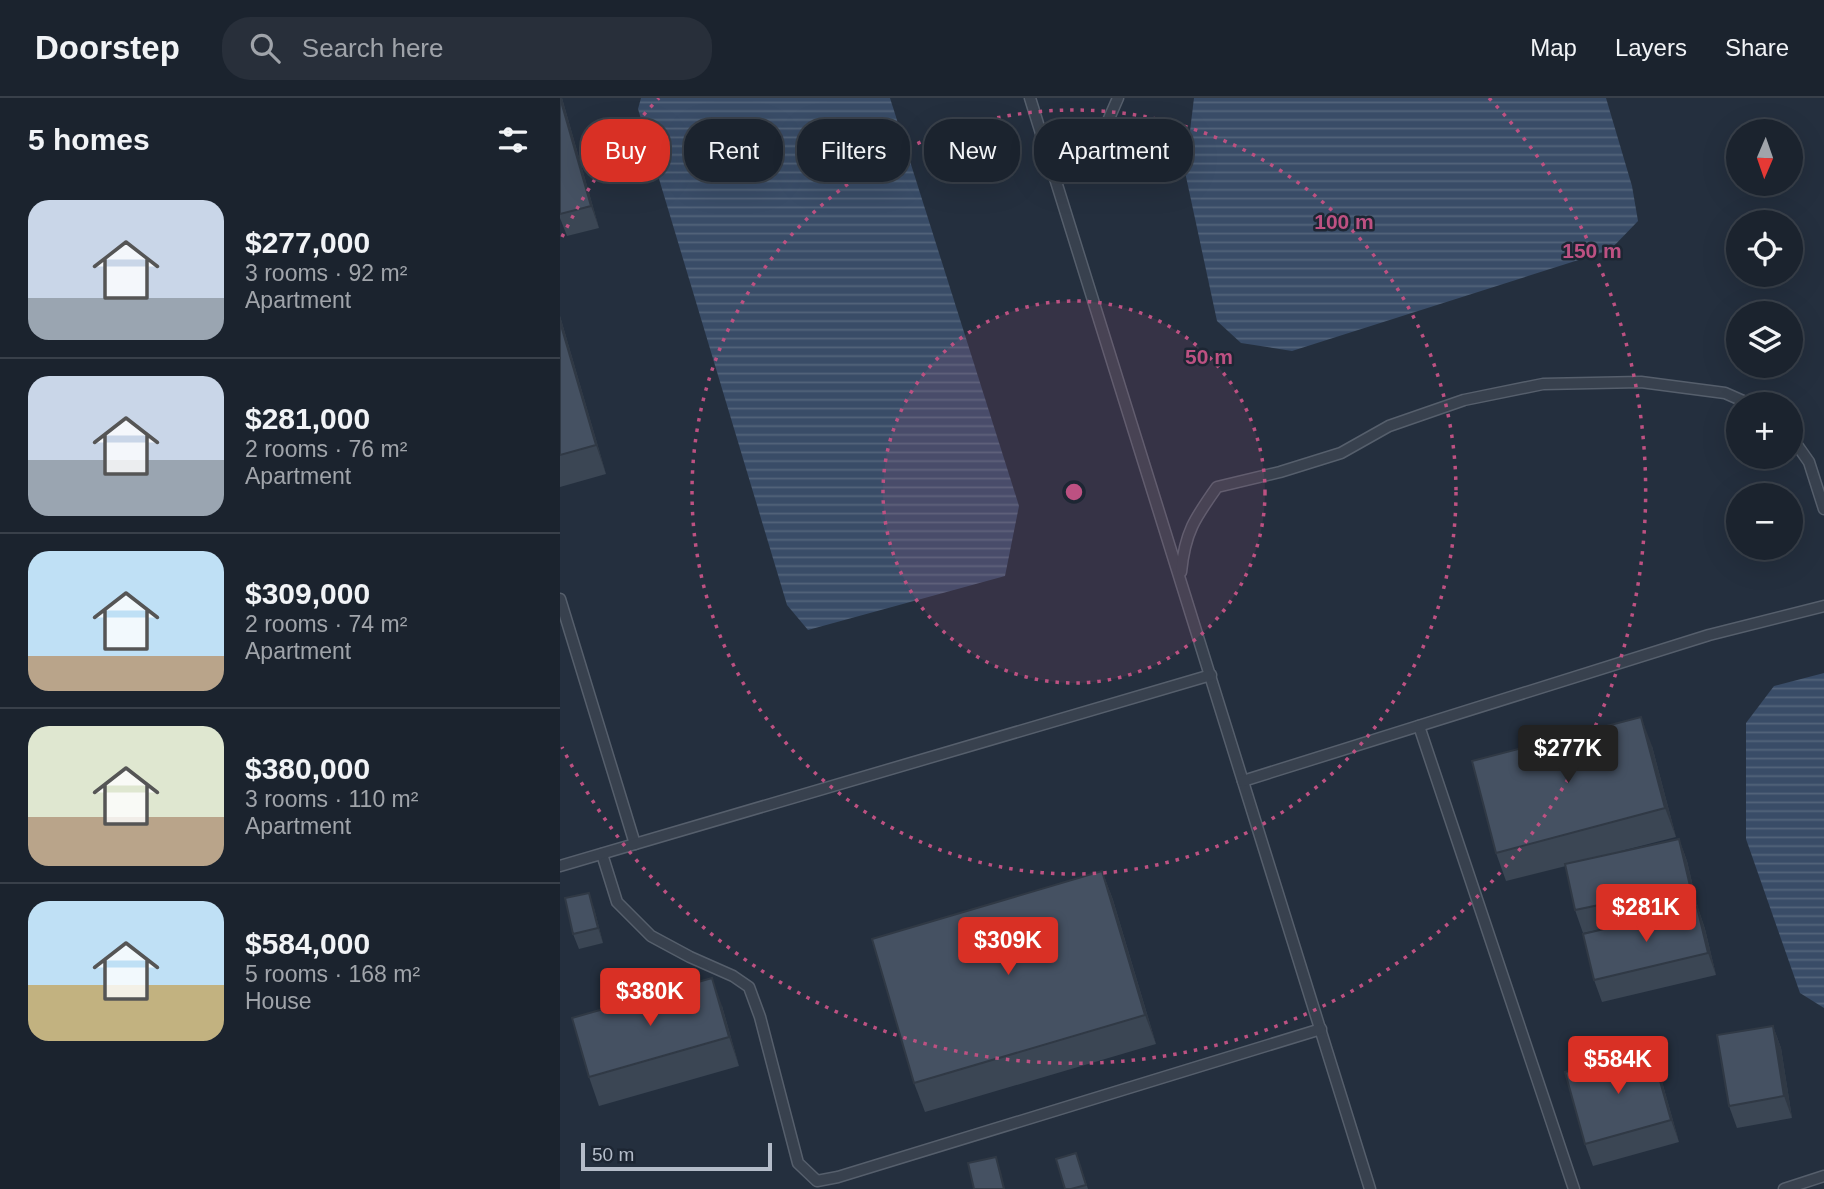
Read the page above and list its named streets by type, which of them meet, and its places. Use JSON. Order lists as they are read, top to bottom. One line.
{"scale_bar":"50 m","north":"bottom","page":{"header":"Doorstep","search":"Search here","nav":["Map","Layers","Share"],"heading":"5 homes","map_buttons":["+","−"],"chip":["Buy","Rent","Filters","New","Apartment"],"list":[{"name":"$277,000","note":"3 rooms · 92 m² · Apartment"},{"name":"$281,000","note":"2 rooms · 76 m² · Apartment"},{"name":"$309,000","note":"2 rooms · 74 m² · Apartment"},{"name":"$380,000","note":"3 rooms · 110 m² · Apartment"},{"name":"$584,000","note":"5 rooms · 168 m² · House"}],"price":["$277K","$281K","$309K","$380K","$584K"],"scale":"50 m"},"rings":["100 m","150 m","50 m"]}
